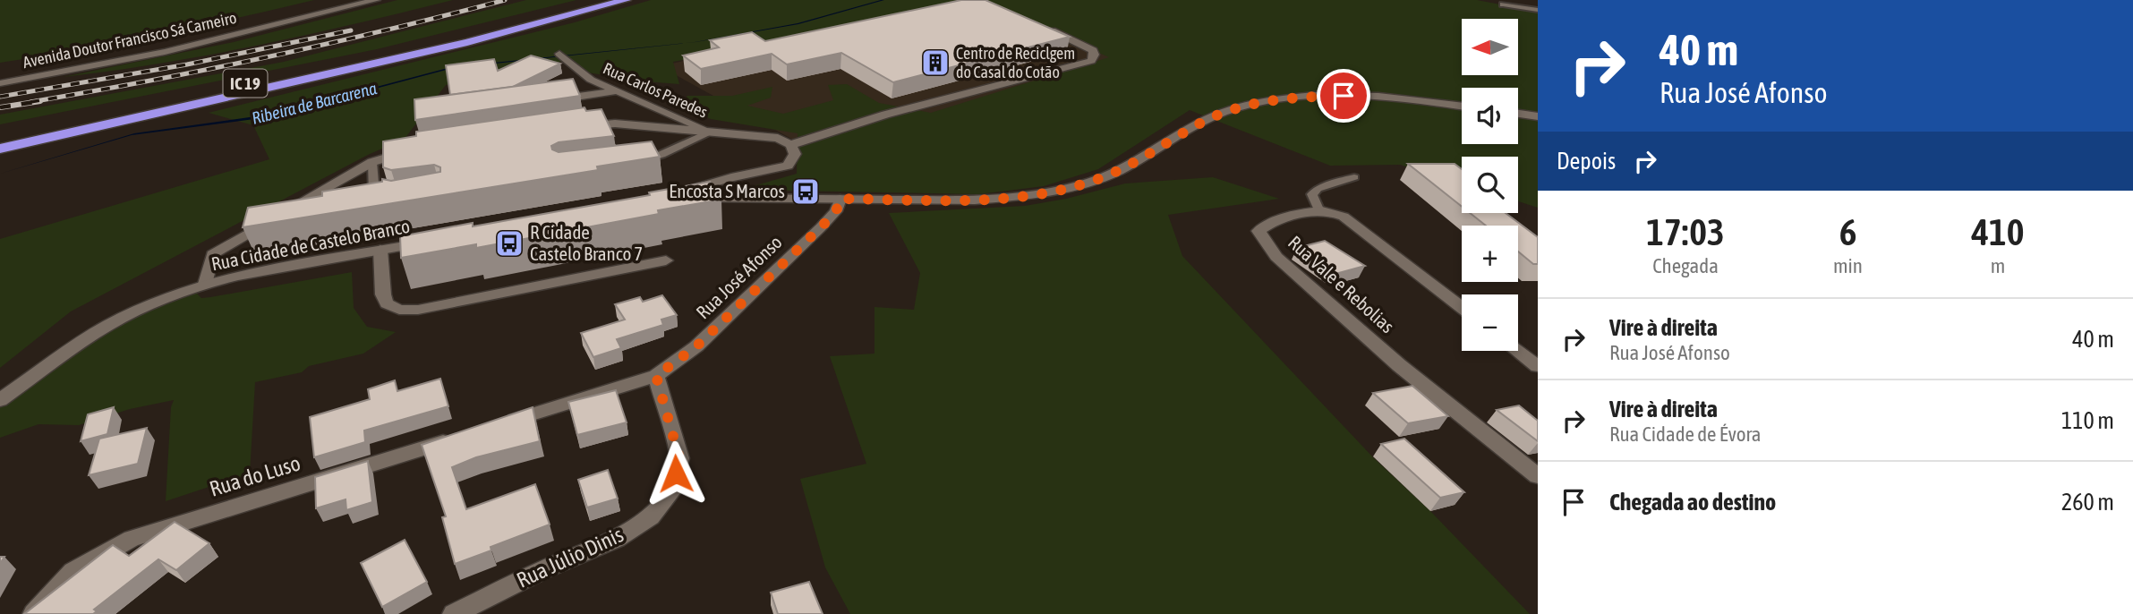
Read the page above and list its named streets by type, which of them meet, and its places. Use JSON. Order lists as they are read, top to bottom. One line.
{"streets":{"highway":["IC 19"],"street":["Avenida Doutor Francisco Sá Carneiro","Rua Carlos Paredes","Rua Cidade de Castelo Branco","Rua José Afonso","Rua Vale e Rebolias","Rua do Luso","Rua Júlio Dinis"]},"crossings":[["Rua José Afonso","Rua Júlio Dinis"]],"water":["Ribeira de Barcarena"],"places":{"building":["Centro de Reciclgem do Casal do Cotão"],"bus stop":["Encosta S Marcos","R Cidade Castelo Branco 7"]},"north":"left","page":{"turn":["40 m","Rua José Afonso"],"map_buttons":["+","−"],"then":"Depois","eta":["17:03","Chegada","6","min","410","m"],"list":[{"name":"Vire à direita","note":"Rua José Afonso","value":"40 m"},{"name":"Vire à direita","note":"Rua Cidade de Évora","value":"110 m"},{"name":"Chegada ao destino","value":"260 m"}]}}
